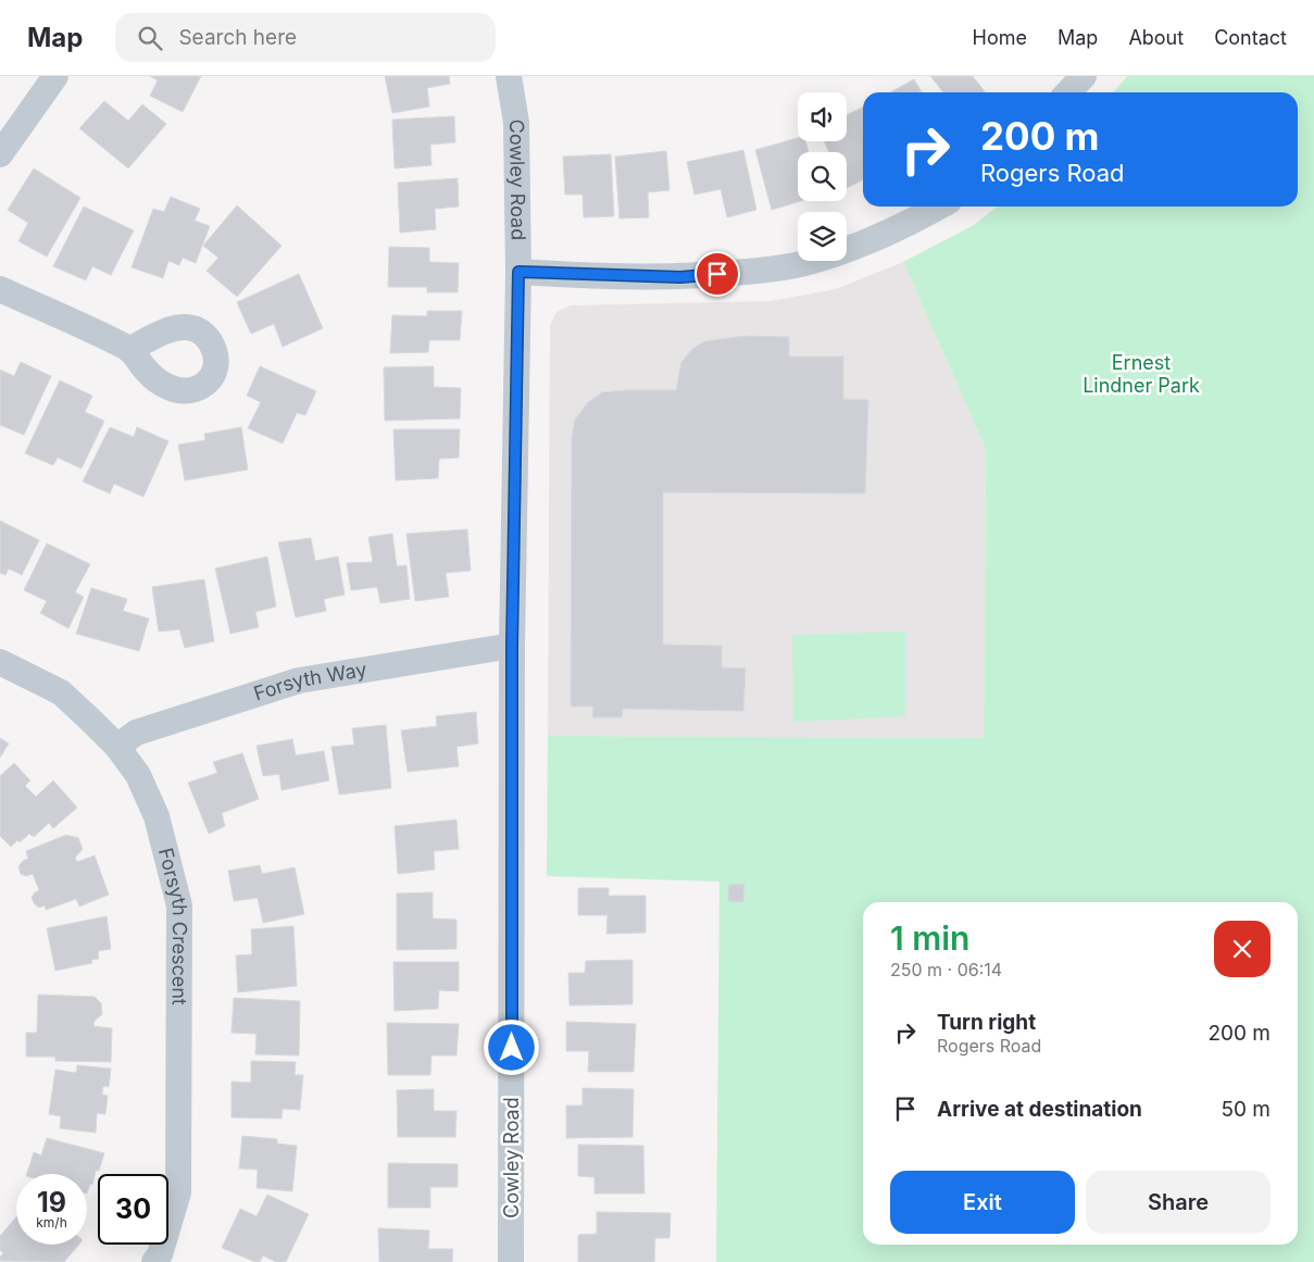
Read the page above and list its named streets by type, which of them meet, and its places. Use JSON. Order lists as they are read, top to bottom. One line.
{"streets":{"street":["Cowley Road","Forsyth Way","Forsyth Crescent"]},"crossings":[["Cowley Road","Forsyth Way"],["Forsyth Way","Forsyth Crescent"]],"parks":["Ernest Lindner Park"],"page":{"header":"Map","search":"Search here","nav":["Home","Map","About","Contact"],"turn":["200 m","Rogers Road"],"heading":["1 min","250 m · 06:14"],"list":[{"name":"Turn right","note":"Rogers Road","value":"200 m"},{"name":"Arrive at destination","value":"50 m"}],"buttons":["Exit","Share"],"speed":"19 km/h","limit":"30"}}
